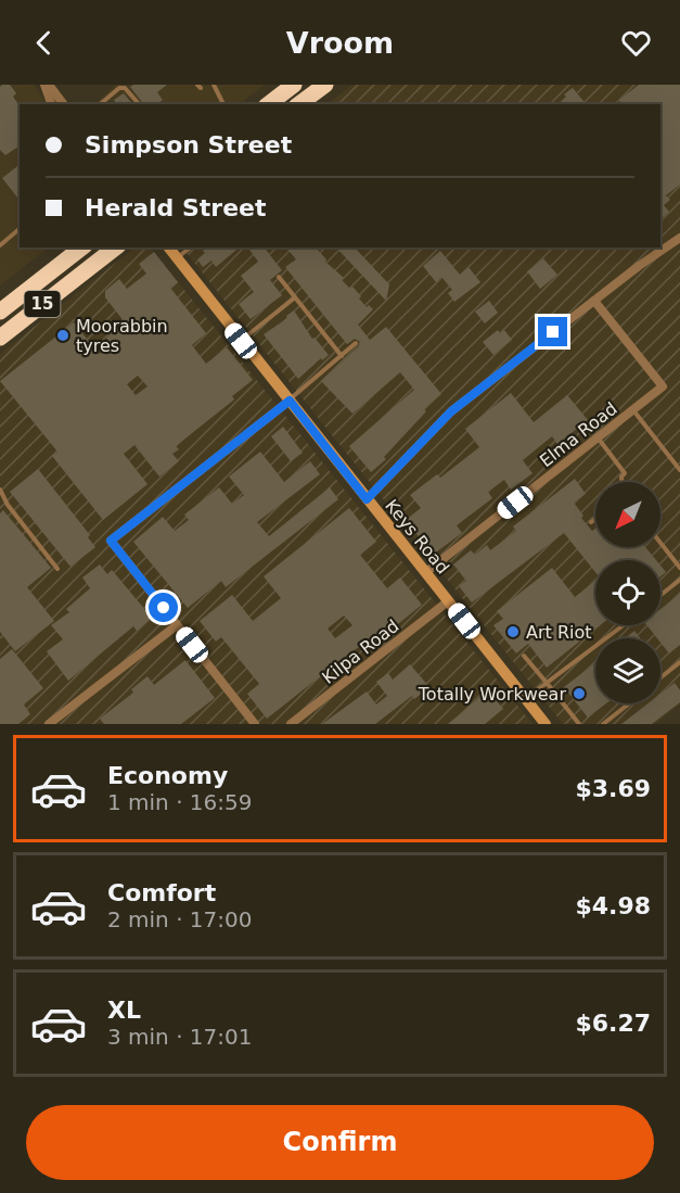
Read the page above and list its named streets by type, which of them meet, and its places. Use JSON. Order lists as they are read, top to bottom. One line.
{"streets":{"highway":["15"],"street":["Elma Road","Keys Road","Kilpa Road"]},"crossings":[["Elma Road","Keys Road"],["Keys Road","Kilpa Road"]],"places":["Moorabbin tyres","Art Riot","Totally Workwear"],"north":"bottom left","page":{"header":"Vroom","banner":["Simpson Street","Herald Street"],"list":[{"name":"Economy","note":"1 min · 16:59","value":"$3.69"},{"name":"Comfort","note":"2 min · 17:00","value":"$4.98"},{"name":"XL","note":"3 min · 17:01","value":"$6.27"}],"buttons":"Confirm"}}
